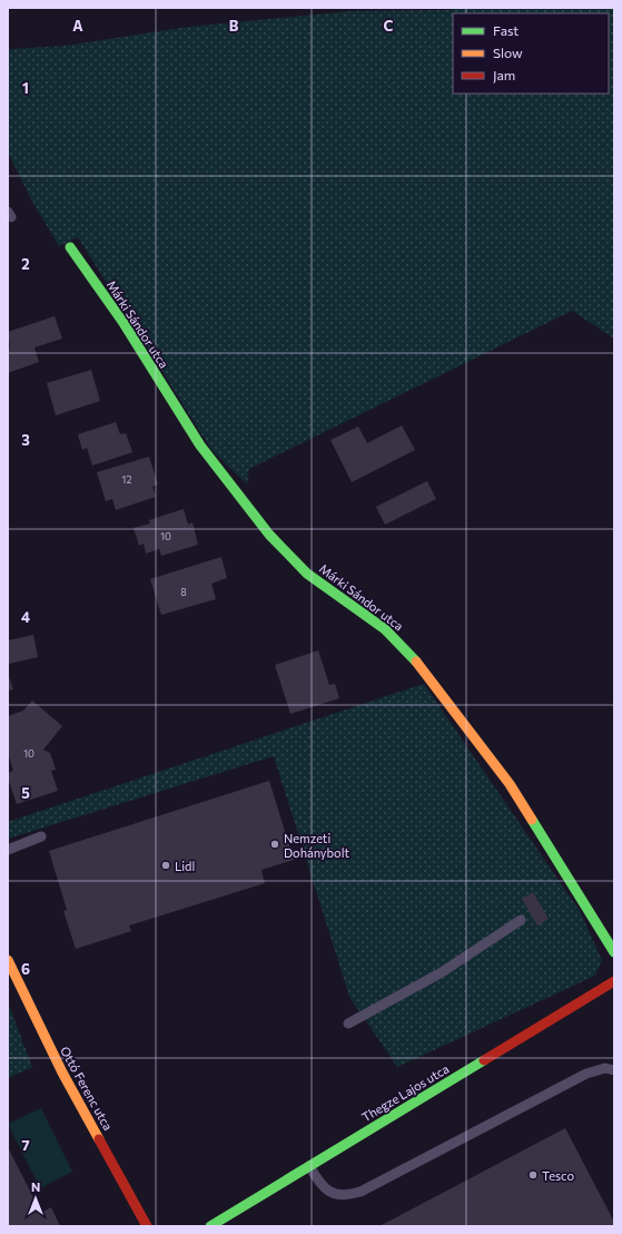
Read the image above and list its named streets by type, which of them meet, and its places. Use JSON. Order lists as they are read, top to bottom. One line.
{"streets":{"street":["Márki Sándor utca","Ottó Ferenc utca","Thegze Lajos utca"]},"places":["Nemzeti Dohánybolt","Lidl","Tesco"],"house_numbers":["12","10","8","10"],"legend":["Fast","Slow","Jam"],"north":"top","grid":{"columns":["A","B","C"],"rows":["1","2","3","4","5","6","7"]}}
